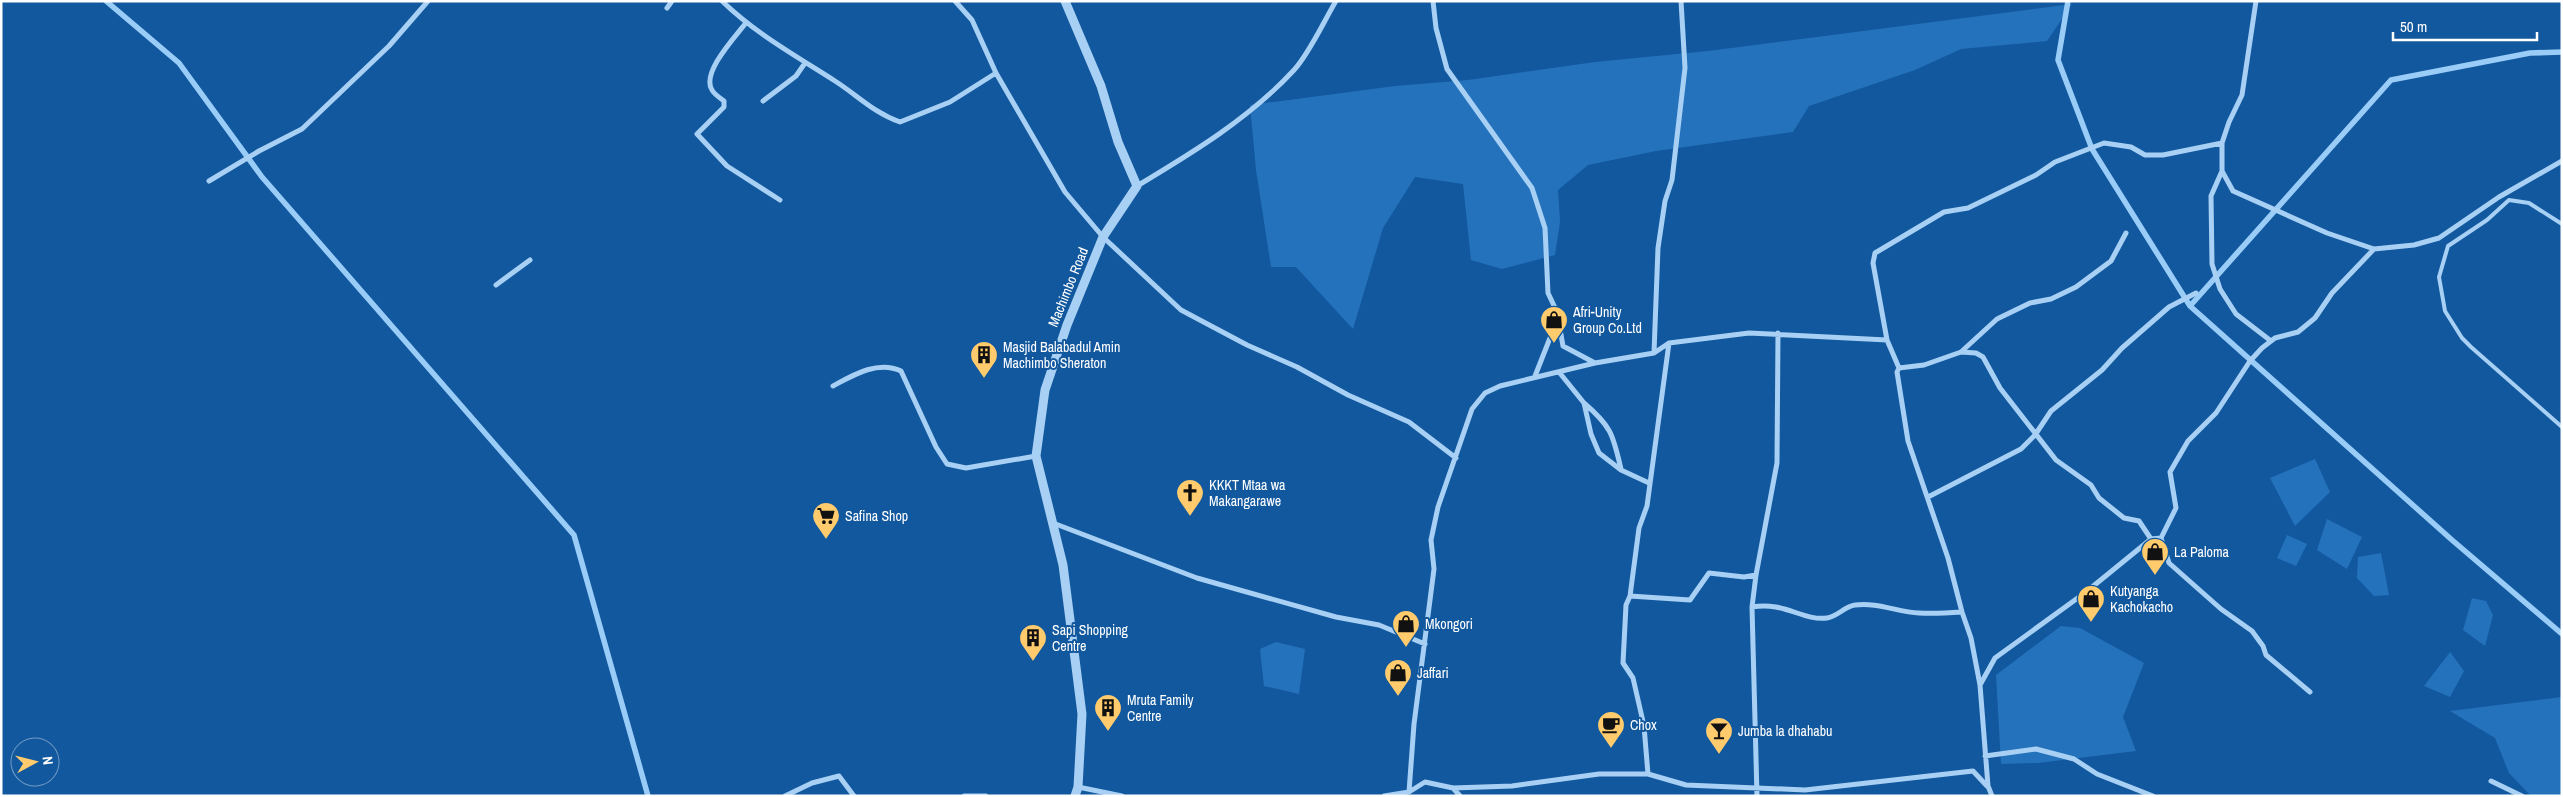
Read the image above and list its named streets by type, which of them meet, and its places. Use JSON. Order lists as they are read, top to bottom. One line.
{"streets":{"street":["Machimbo Road"]},"places":{"shop":["Afri-Unity Group Co.Ltd","La Paloma","Kutyanga Kachokacho","Mkongori","Jaffari"],"building":["Masjid Balabadul Amin Machimbo Sheraton","Sapi Shopping Centre","Mruta Family Centre"],"church":["KKKT Mtaa wa Makangarawe"],"supermarket":["Safina Shop"],"cafe":["Chox"],"bar":["Jumba la dhahabu"]},"scale_bar":"50 m","north":"right"}
